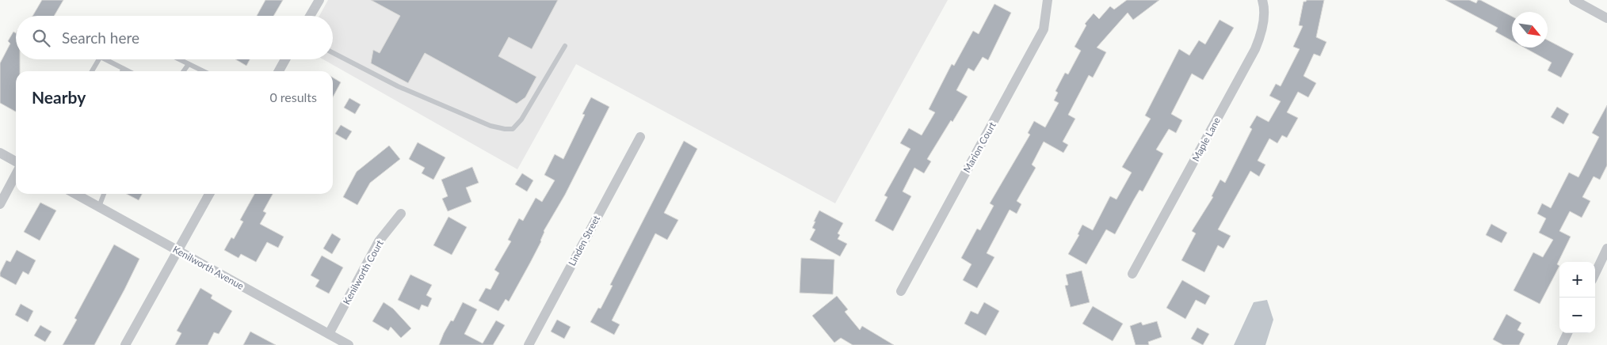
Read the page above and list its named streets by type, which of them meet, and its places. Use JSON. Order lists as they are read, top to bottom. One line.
{"streets":{"street":["Maple Lane","Marion Court","Linden Street","Kenilworth Avenue","Kenilworth Court"]},"crossings":[["Kenilworth Avenue","Kenilworth Court"]],"north":"bottom right","page":{"search":"Search here","heading":["Nearby","0 results"],"map_buttons":["+","−"]}}
